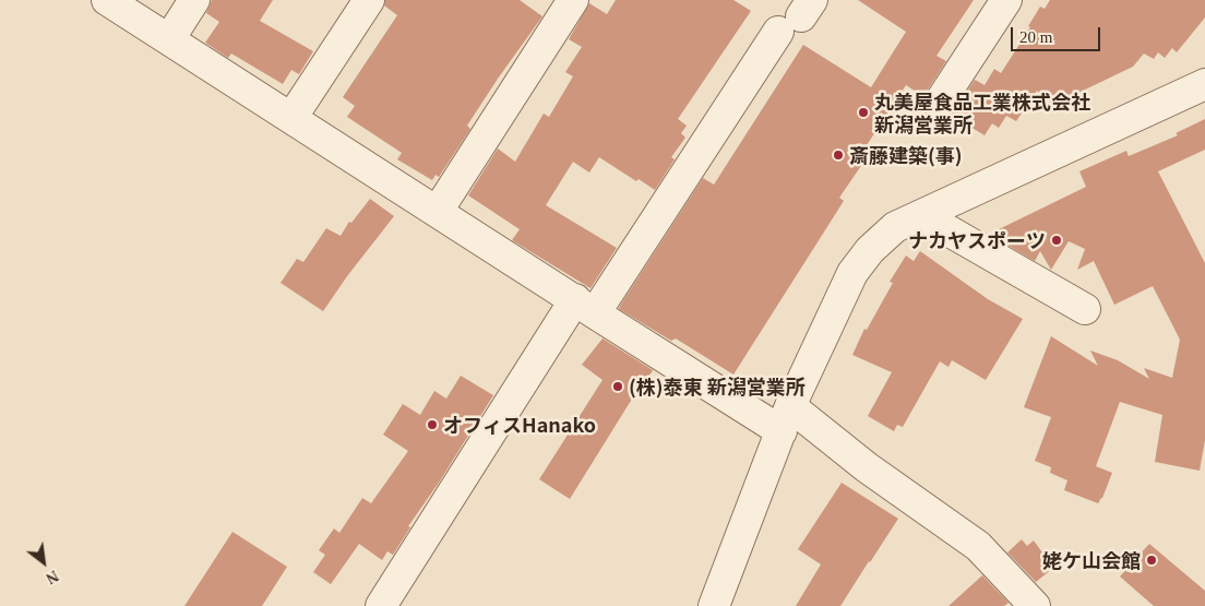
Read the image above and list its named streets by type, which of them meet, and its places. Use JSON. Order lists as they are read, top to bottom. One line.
{"places":["丸美屋食品工業株式会社 新潟営業所","斎藤建築(事)","ナカヤスポーツ","(株)泰東 新潟営業所","オフィスHanako","姥ケ山会館"],"scale_bar":"20 m","north":"bottom right"}
